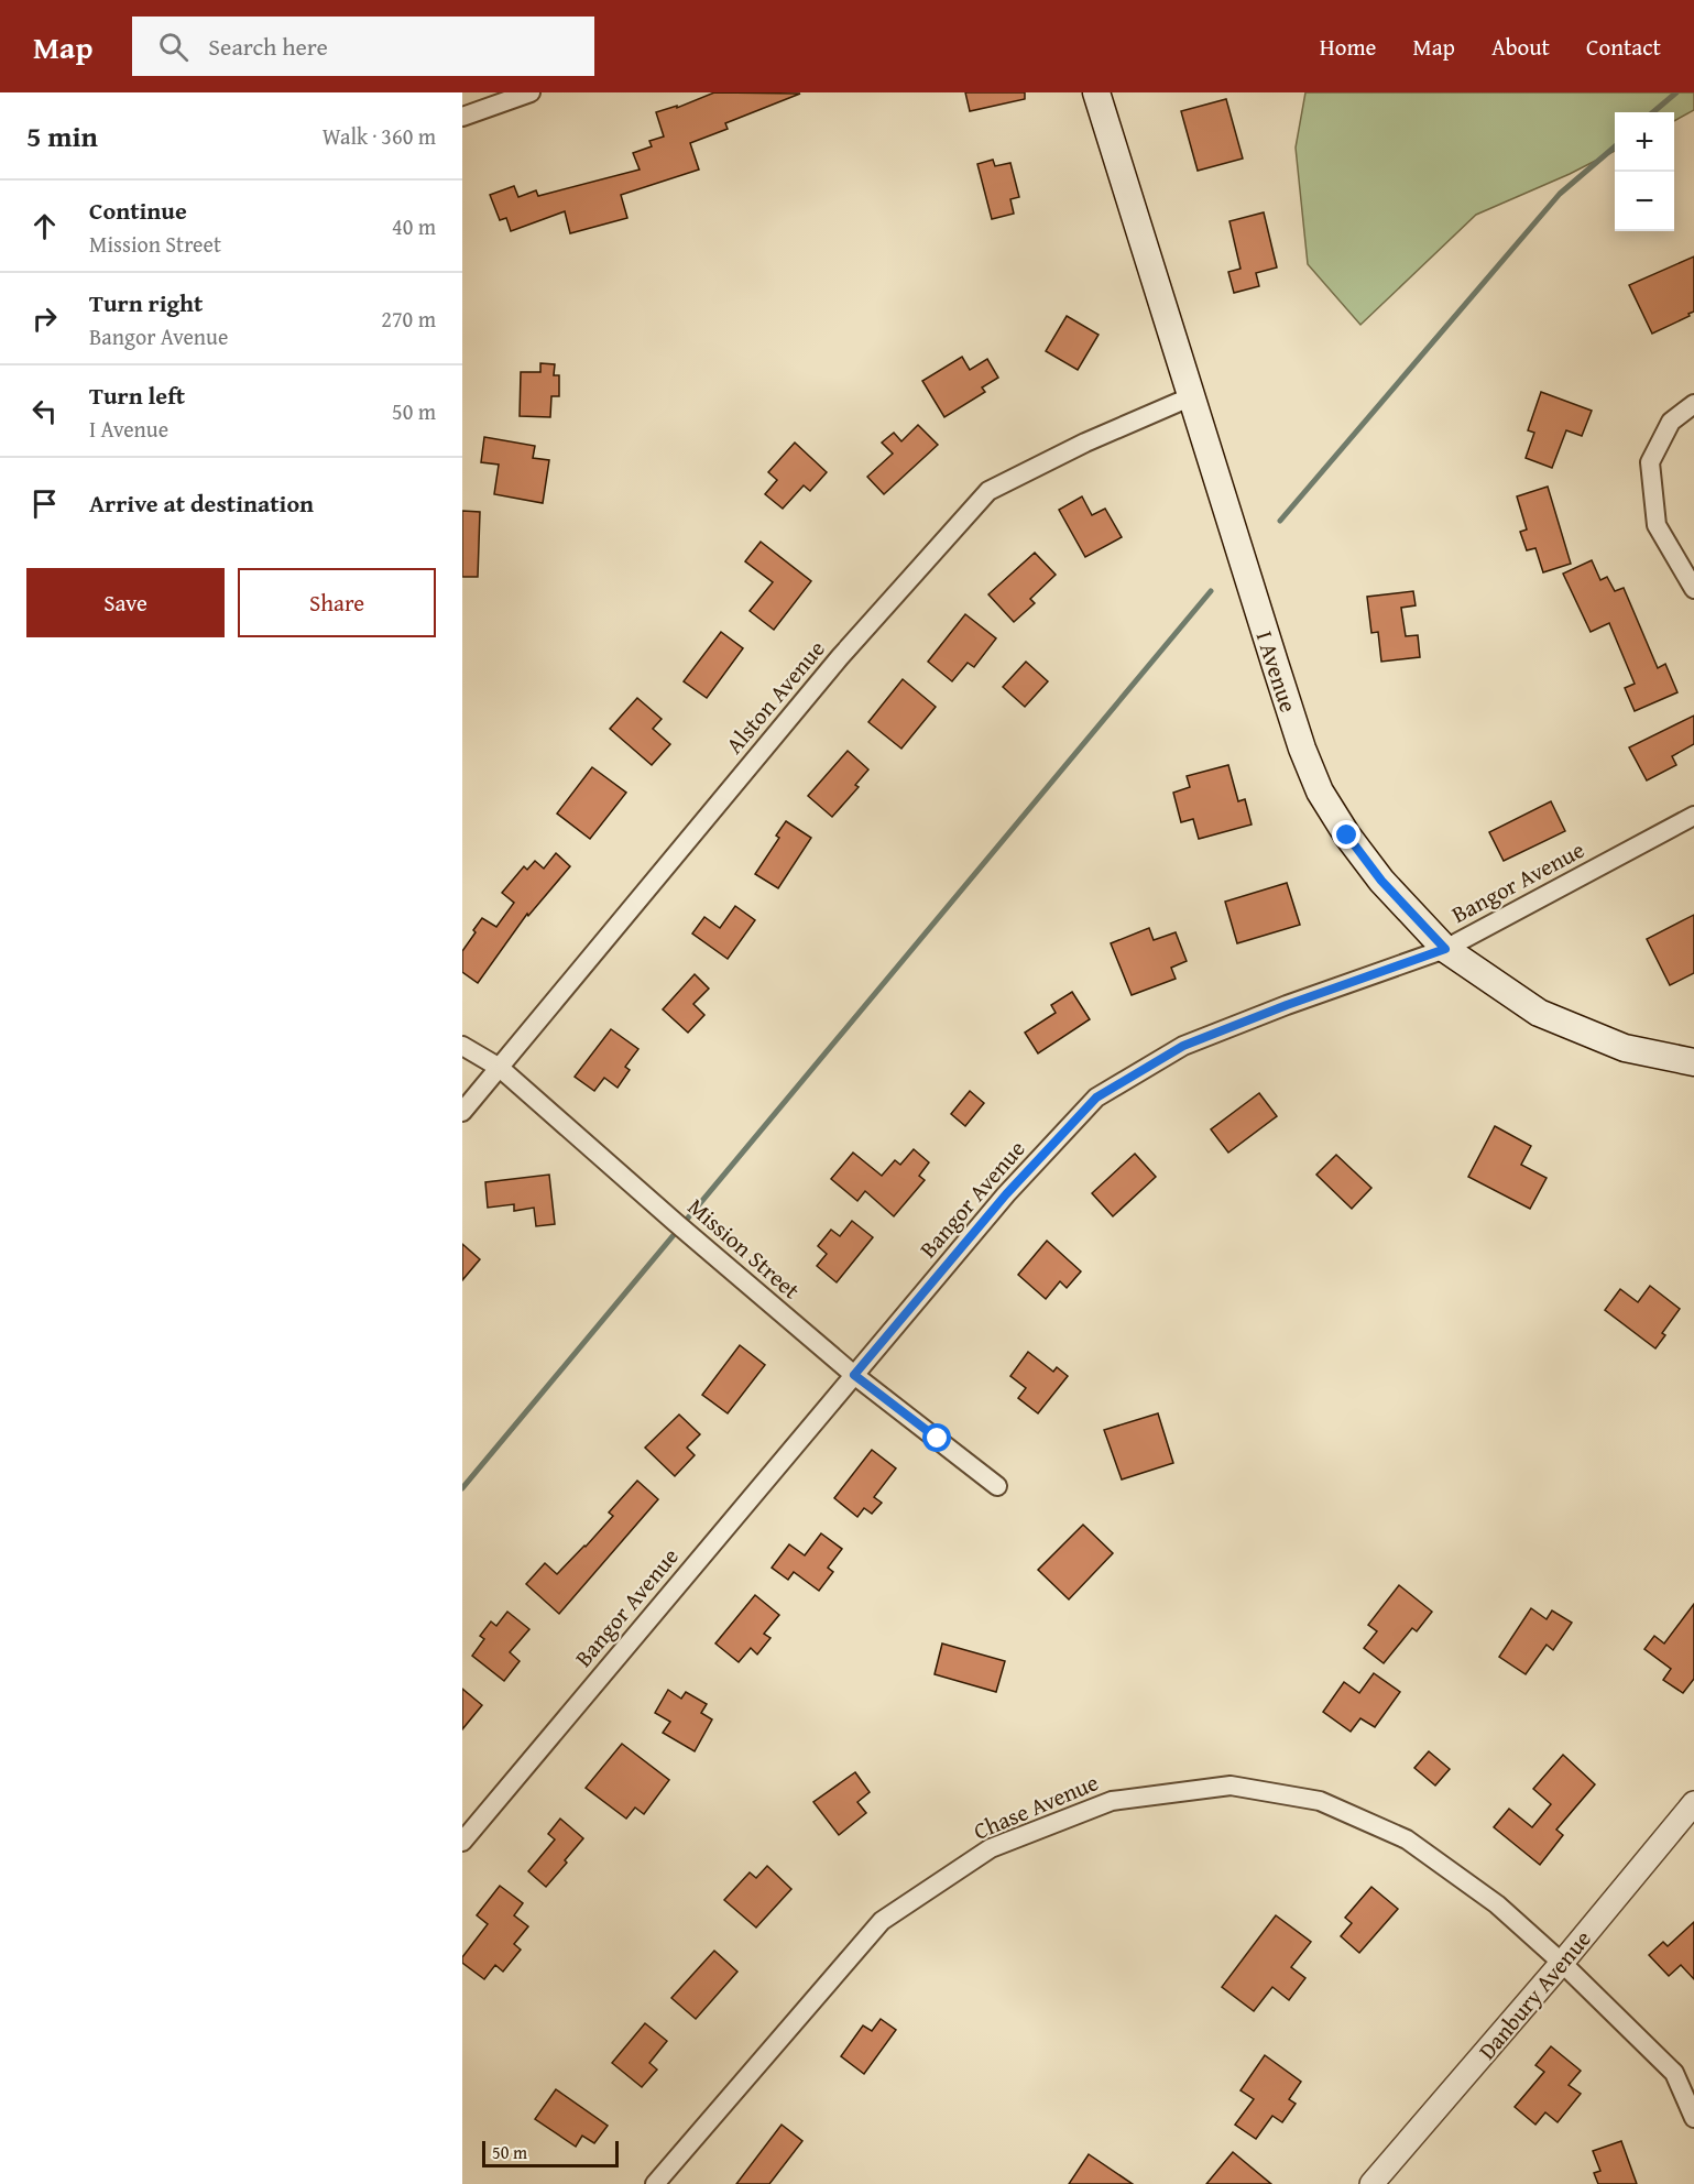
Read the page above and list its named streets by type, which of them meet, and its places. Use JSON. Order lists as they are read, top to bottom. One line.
{"streets":{"main road":["I Avenue"],"street":["Alston Avenue","Bangor Avenue","Mission Street","Chase Avenue","Danbury Avenue"]},"crossings":[["I Avenue","Alston Avenue"],["I Avenue","Bangor Avenue"],["Alston Avenue","Mission Street"],["Bangor Avenue","Mission Street"],["Chase Avenue","Danbury Avenue"]],"scale_bar":"50 m","page":{"header":"Map","search":"Search here","nav":["Home","Map","About","Contact"],"heading":["5 min","Walk · 360 m"],"map_buttons":["+","−"],"list":[["Continue","Mission Street","40 m"],["Turn right","Bangor Avenue","270 m"],["Turn left","I Avenue","50 m"],"Arrive at destination"],"buttons":["Save","Share"],"scale":"50 m"}}
